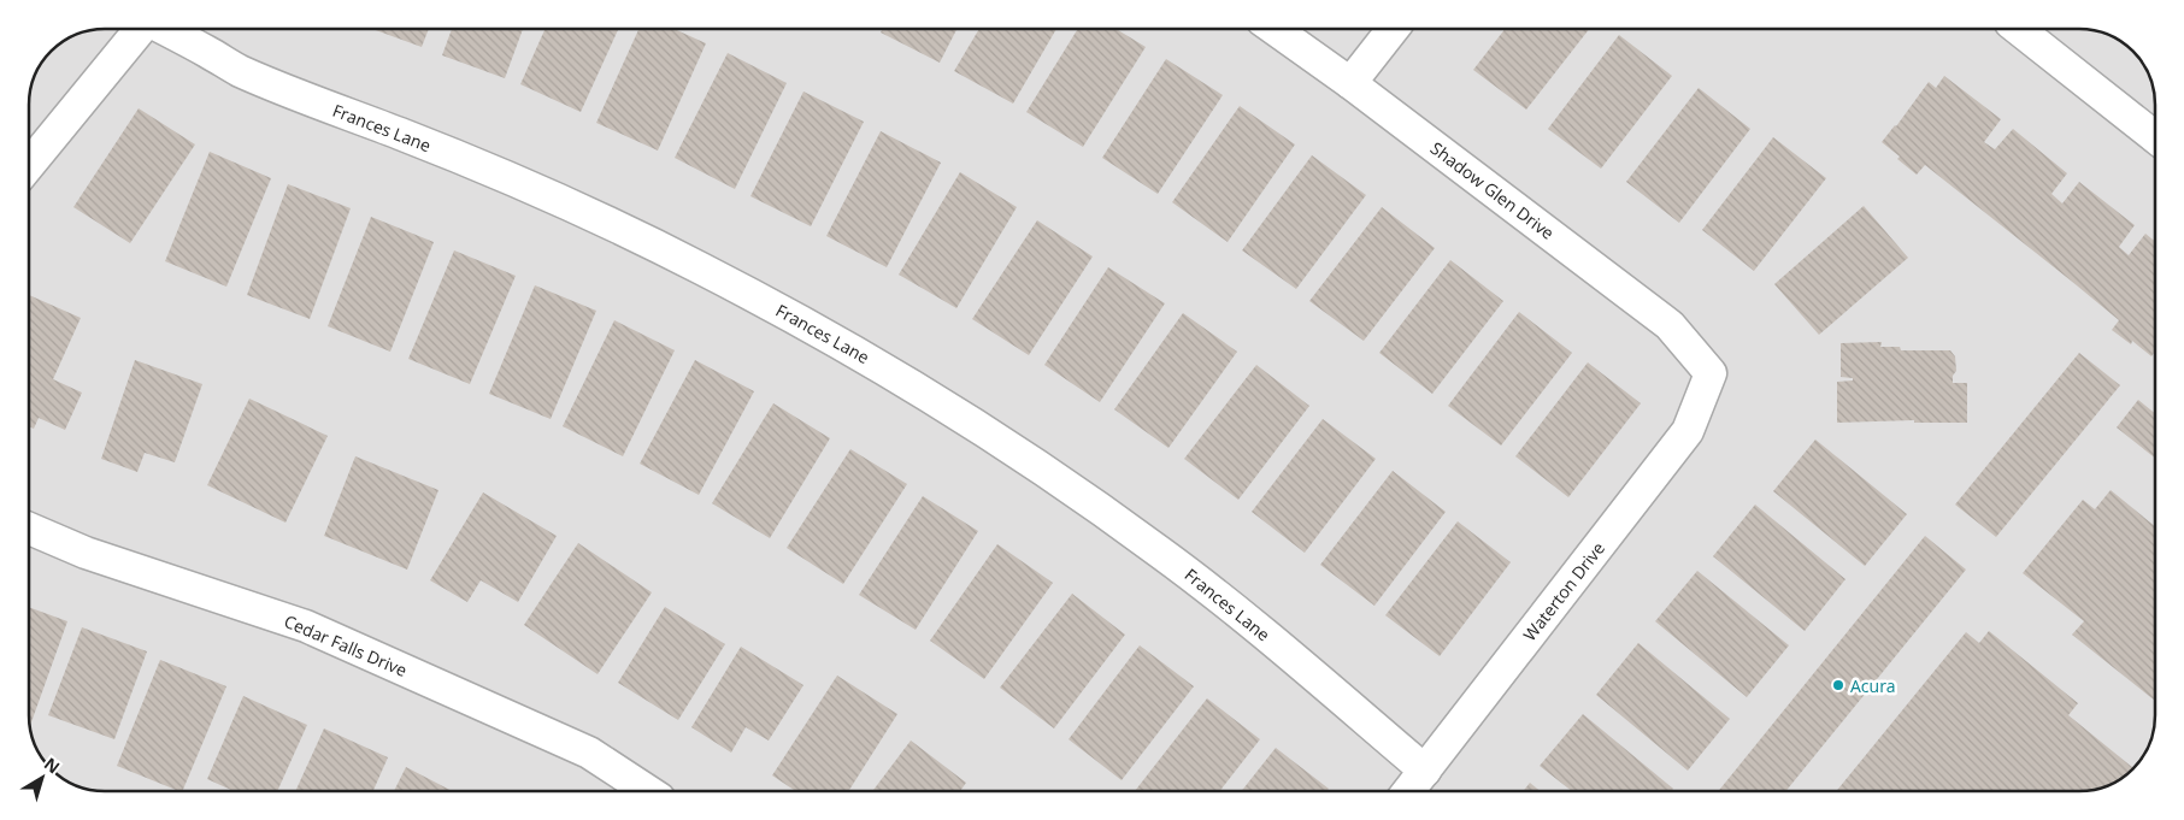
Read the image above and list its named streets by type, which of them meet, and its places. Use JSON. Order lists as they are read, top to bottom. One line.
{"streets":{"street":["Frances Lane","Shadow Glen Drive","Waterton Drive","Cedar Falls Drive"]},"crossings":[["Frances Lane","Waterton Drive"],["Shadow Glen Drive","Waterton Drive"]],"places":["Acura"],"north":"top right"}
